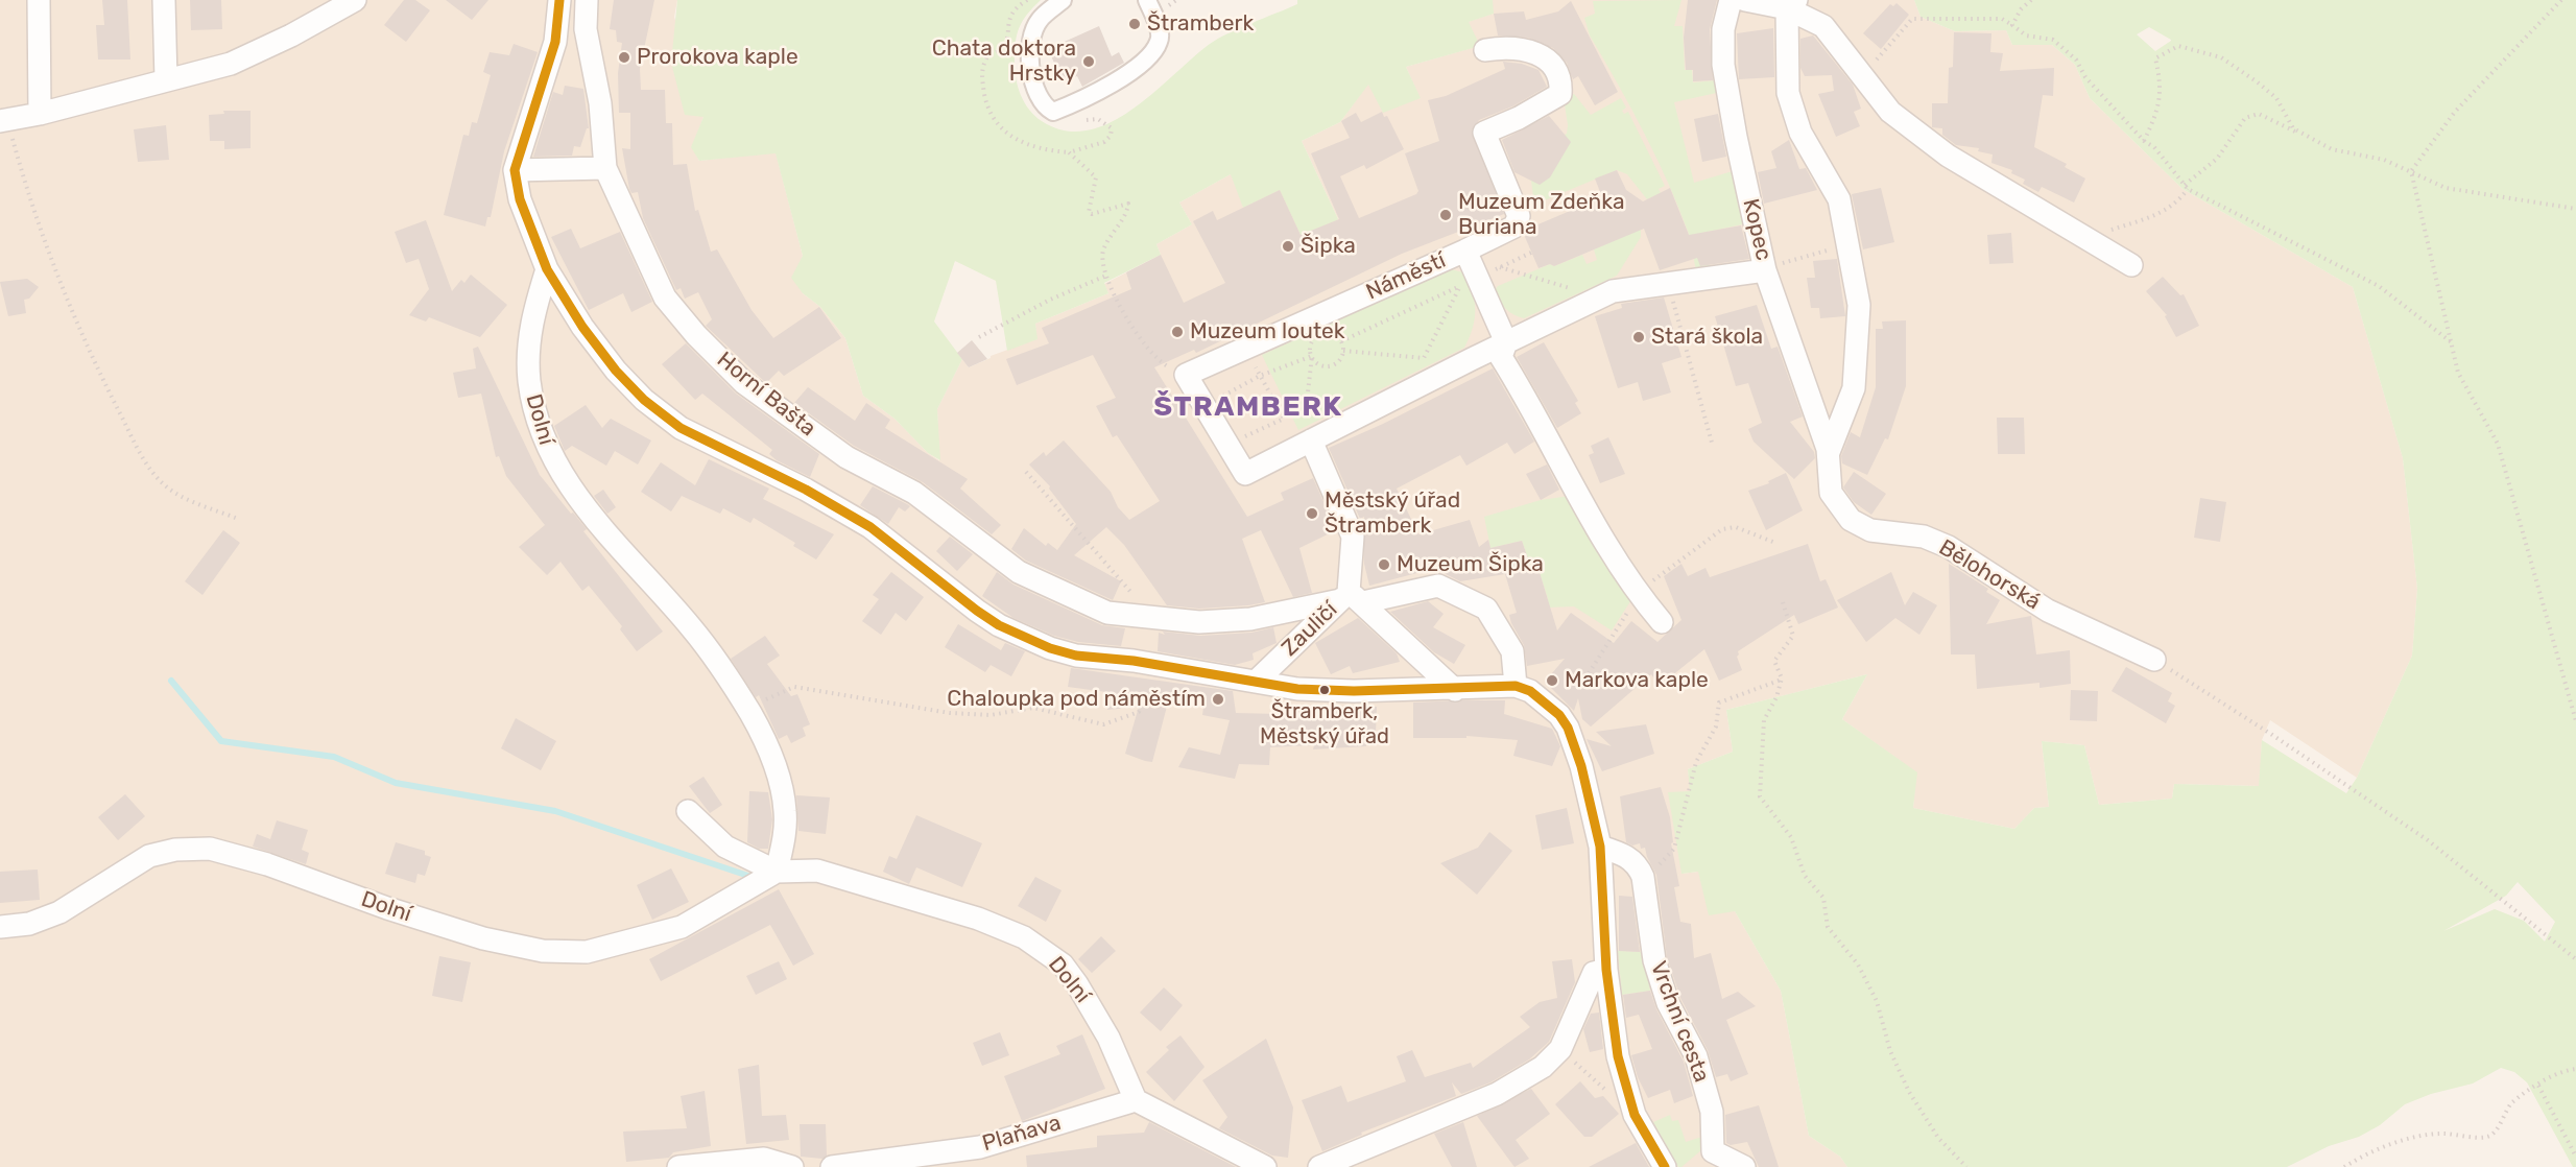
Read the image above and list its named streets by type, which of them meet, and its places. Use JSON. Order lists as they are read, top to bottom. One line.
{"streets":{"street":["Kopec","Náměstí","Horní Bašta","Dolní","Bělohorská","Zauličí","Vrchní cesta","Plaňava"]},"crossings":[["Kopec","Bělohorská"],["Horní Bašta","Zauličí"],["Dolní","Plaňava"]],"districts":["ŠTRAMBERK"],"places":["Štramberk","Prorokova kaple","Chata doktora Hrstky","Muzeum Zdeňka Buriana","Šipka","Muzeum loutek","Stará škola","Městský úřad Štramberk","Muzeum Šipka","Markova kaple","Štramberk, Městský úřad","Chaloupka pod náměstím"]}
